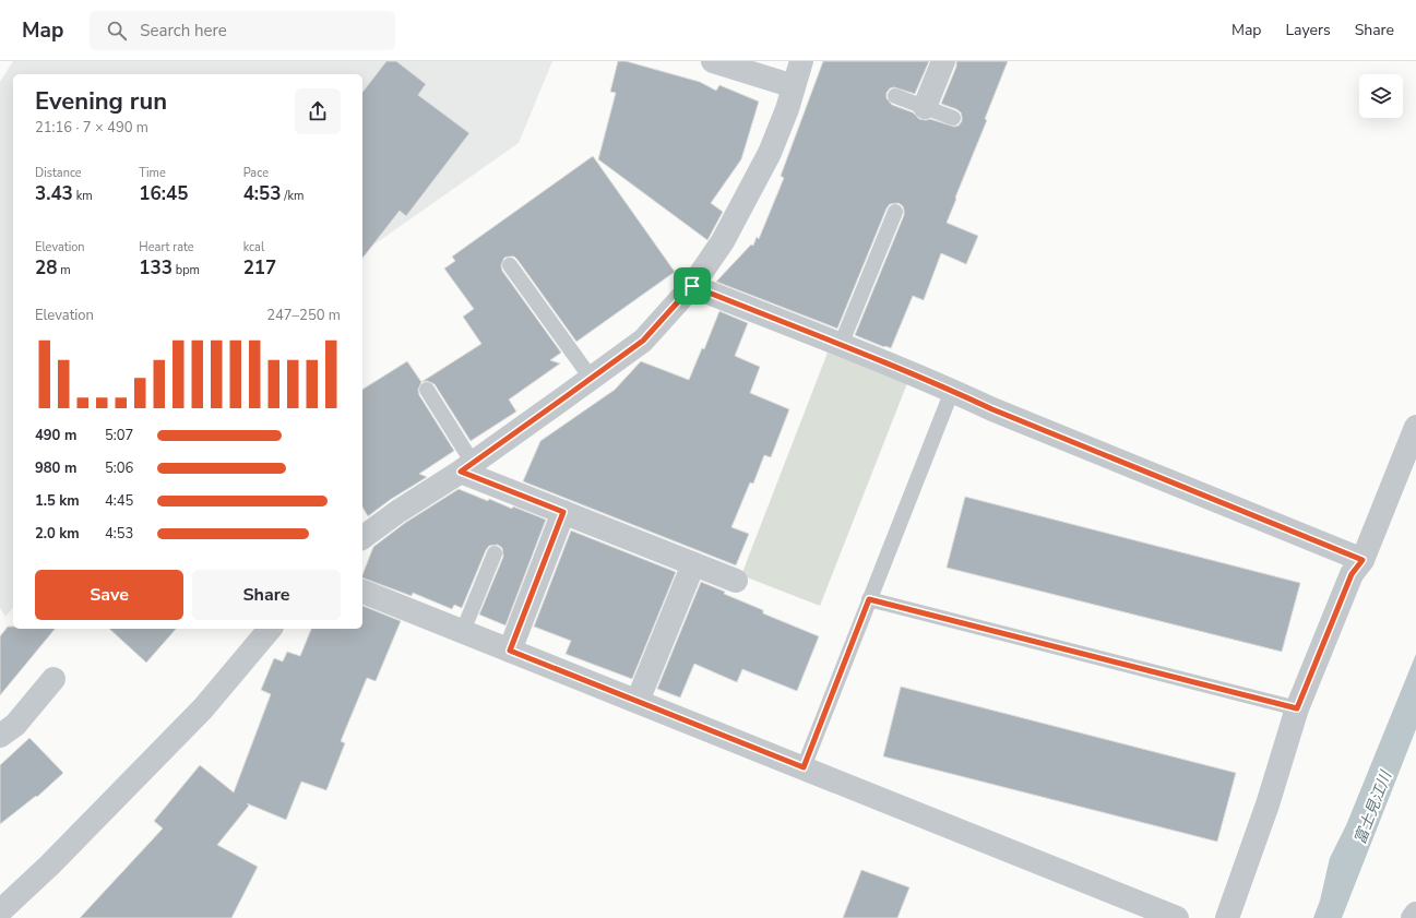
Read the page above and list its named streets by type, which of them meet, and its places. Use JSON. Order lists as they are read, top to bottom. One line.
{"water":["富士見江川"],"page":{"header":"Map","search":"Search here","nav":["Map","Layers","Share"],"heading":["Evening run","21:16 · 7 × 490 m"],"stats":[["Distance","3.43 km"],["Time","16:45"],["Pace","4:53 /km"],["Elevation","28 m"],["Heart rate","133 bpm"],["kcal","217"]],"chart":["Elevation","247–250 m"],"list":[{"name":"490 m","note":"5:07"},{"name":"980 m","note":"5:06"},{"name":"1.5 km","note":"4:45"},{"name":"2.0 km","note":"4:53"}],"buttons":["Save","Share"]}}
